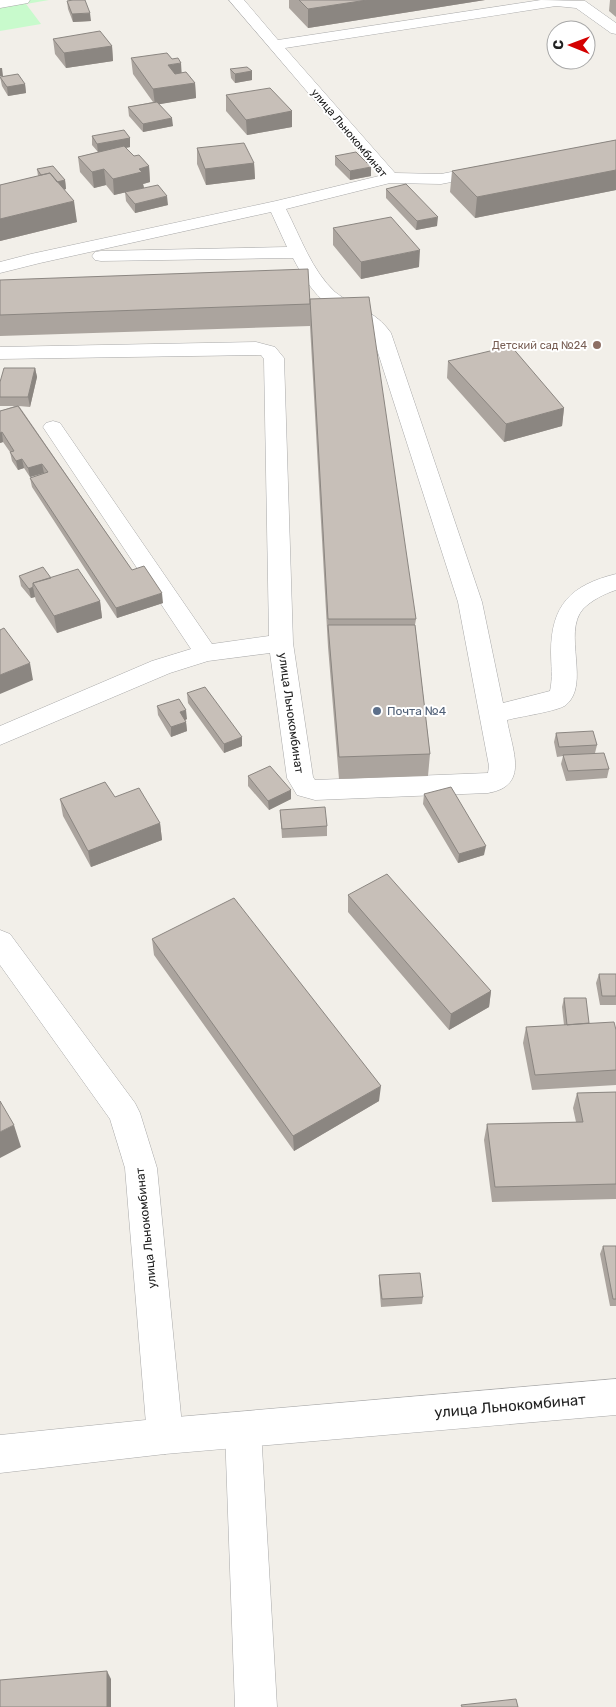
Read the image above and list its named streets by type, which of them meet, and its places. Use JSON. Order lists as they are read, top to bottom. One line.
{"streets":{"street":["улица Льнокомбинат"]},"places":["Детский сад №24","Почта №4"],"north":"left"}
